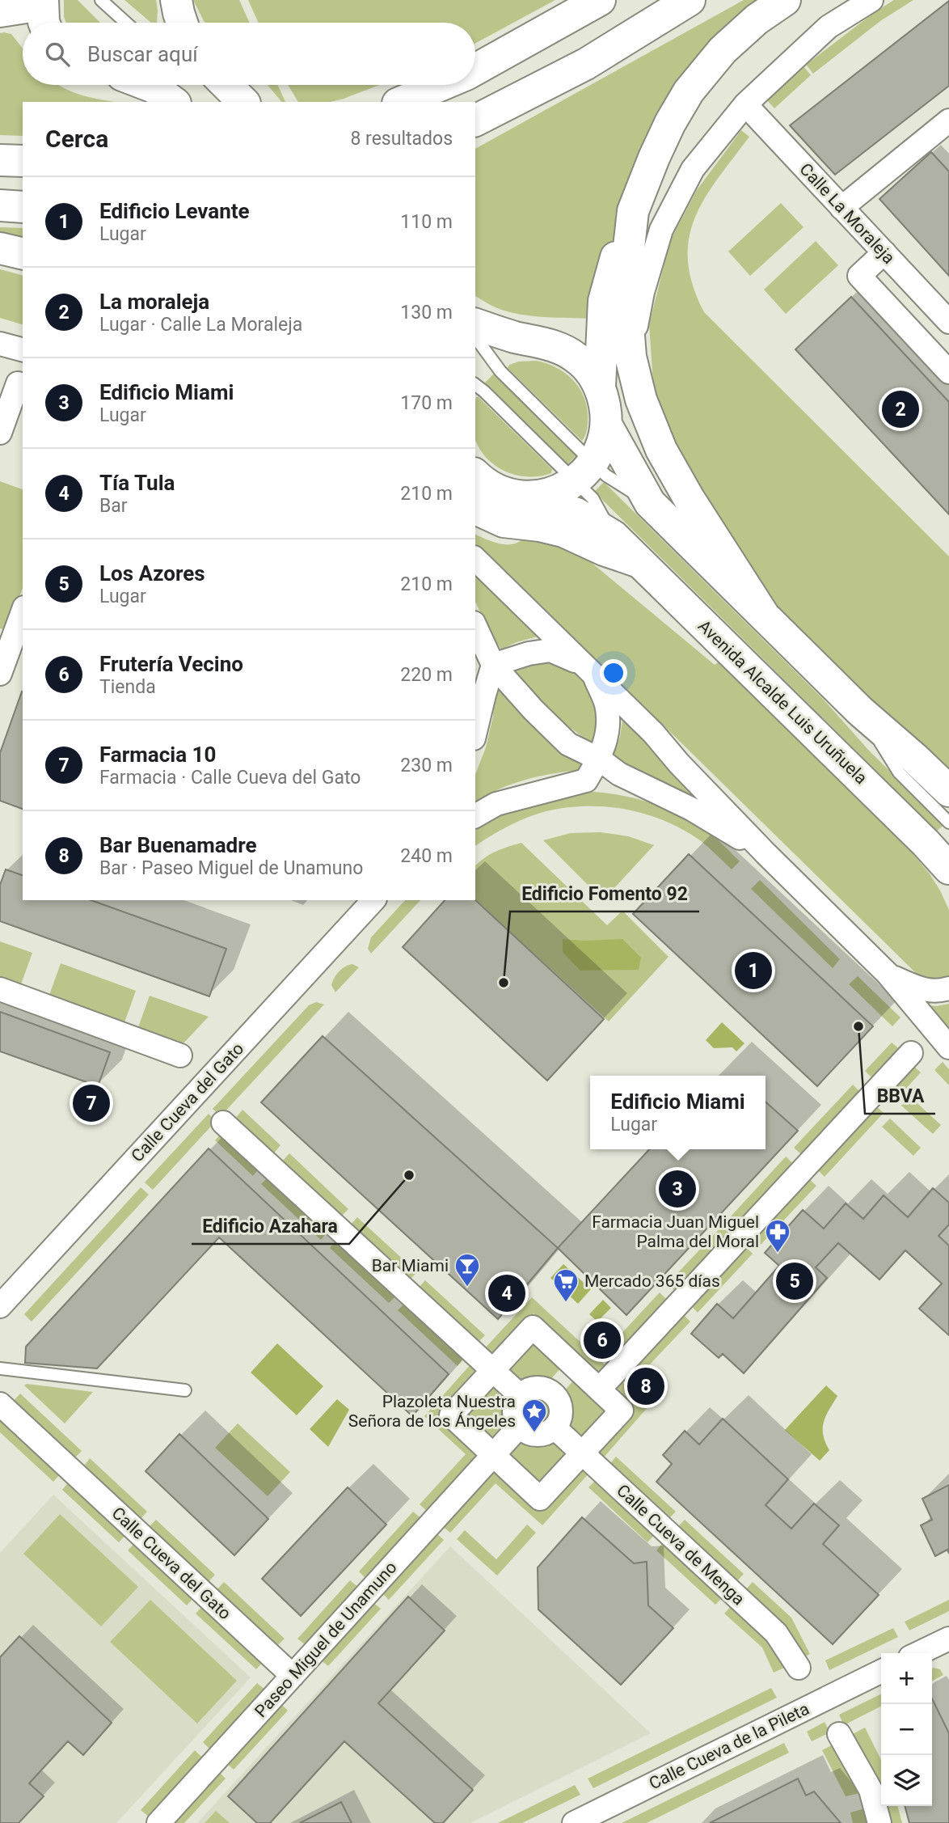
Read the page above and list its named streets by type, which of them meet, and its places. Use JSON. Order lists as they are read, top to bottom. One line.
{"streets":{"main road":["Avenida Alcalde Luis Uruñuela"],"street":["Calle La Moraleja","Calle Cueva del Gato","Calle Cueva de Menga","Paseo Miguel de Unamuno","Calle Cueva de la Pileta"]},"crossings":[["Calle Cueva del Gato","Paseo Miguel de Unamuno"]],"places":{"other":["Edificio Fomento 92","BBVA","Edificio Azahara"],"pharmacy":["Farmacia Juan Miguel Palma del Moral"],"bar":["Bar Miami"],"supermarket":["Mercado 365 días"],"place":["Plazoleta Nuestra Señora de los Ángeles"]},"page":{"search":"Buscar aquí","heading":["Cerca","8 resultados"],"list":[{"mark":"1","name":"Edificio Levante","note":"Lugar","value":"110 m"},{"mark":"2","name":"La moraleja","note":"Lugar · Calle La Moraleja","value":"130 m"},{"mark":"3","name":"Edificio Miami","note":"Lugar","value":"170 m"},{"mark":"4","name":"Tía Tula","note":"Bar","value":"210 m"},{"mark":"5","name":"Los Azores","note":"Lugar","value":"210 m"},{"mark":"6","name":"Frutería Vecino","note":"Tienda","value":"220 m"},{"mark":"7","name":"Farmacia 10","note":"Farmacia · Calle Cueva del Gato","value":"230 m"},{"mark":"8","name":"Bar Buenamadre","note":"Bar · Paseo Miguel de Unamuno","value":"240 m"}],"pins":["2","1","7","3","5","4","6","8"],"popup":["Edificio Miami","Lugar"],"map_buttons":["+","−"]}}
